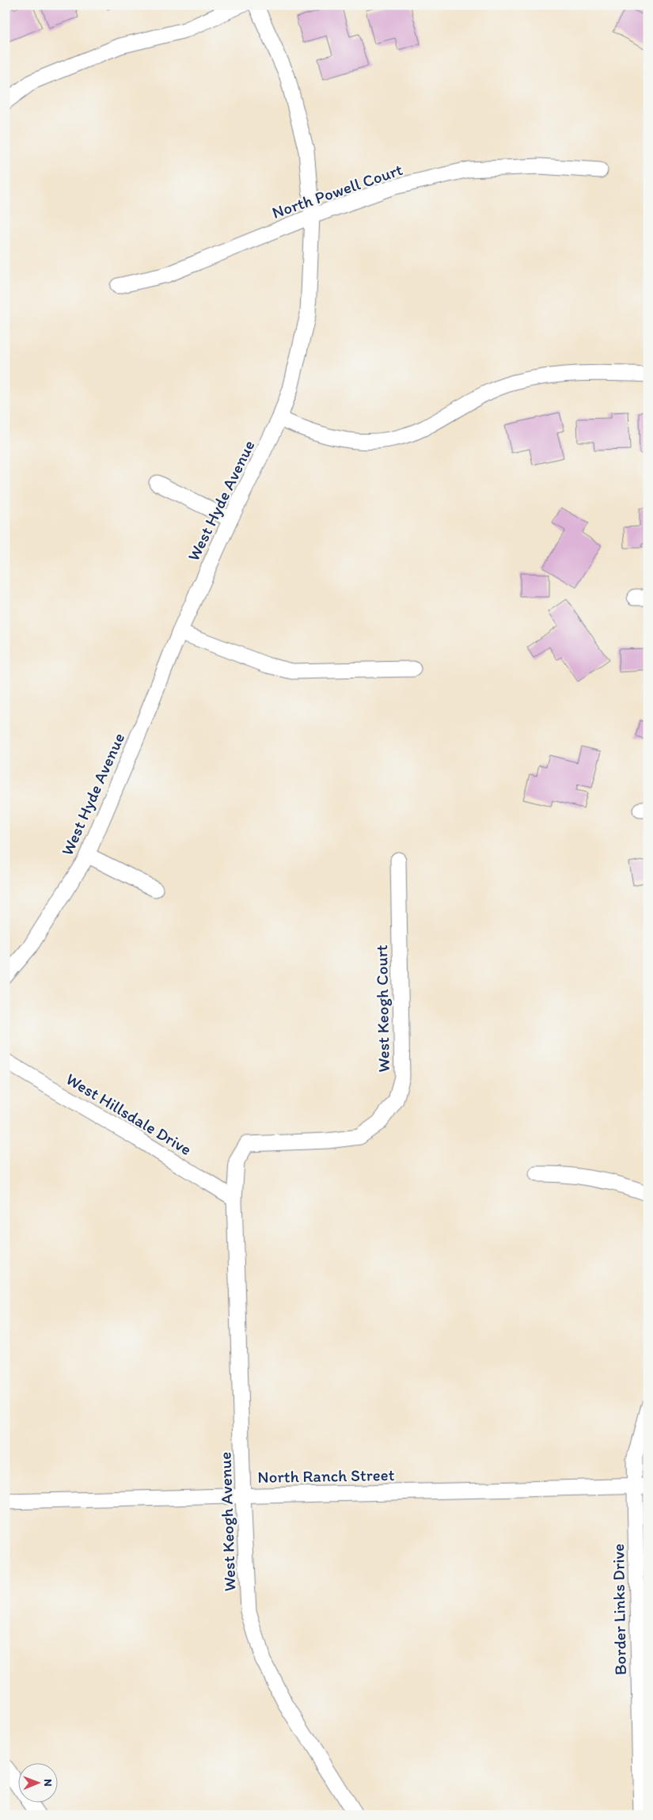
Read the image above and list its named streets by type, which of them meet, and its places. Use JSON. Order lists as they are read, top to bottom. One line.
{"streets":{"street":["North Powell Court","West Hyde Avenue","West Keogh Court","West Hillsdale Drive","North Ranch Street","West Keogh Avenue","Border Links Drive"]},"crossings":[["North Powell Court","West Hyde Avenue"],["West Keogh Court","West Hillsdale Drive"],["West Keogh Court","West Keogh Avenue"],["West Hillsdale Drive","West Keogh Avenue"],["North Ranch Street","West Keogh Avenue"],["North Ranch Street","Border Links Drive"]],"north":"right"}
